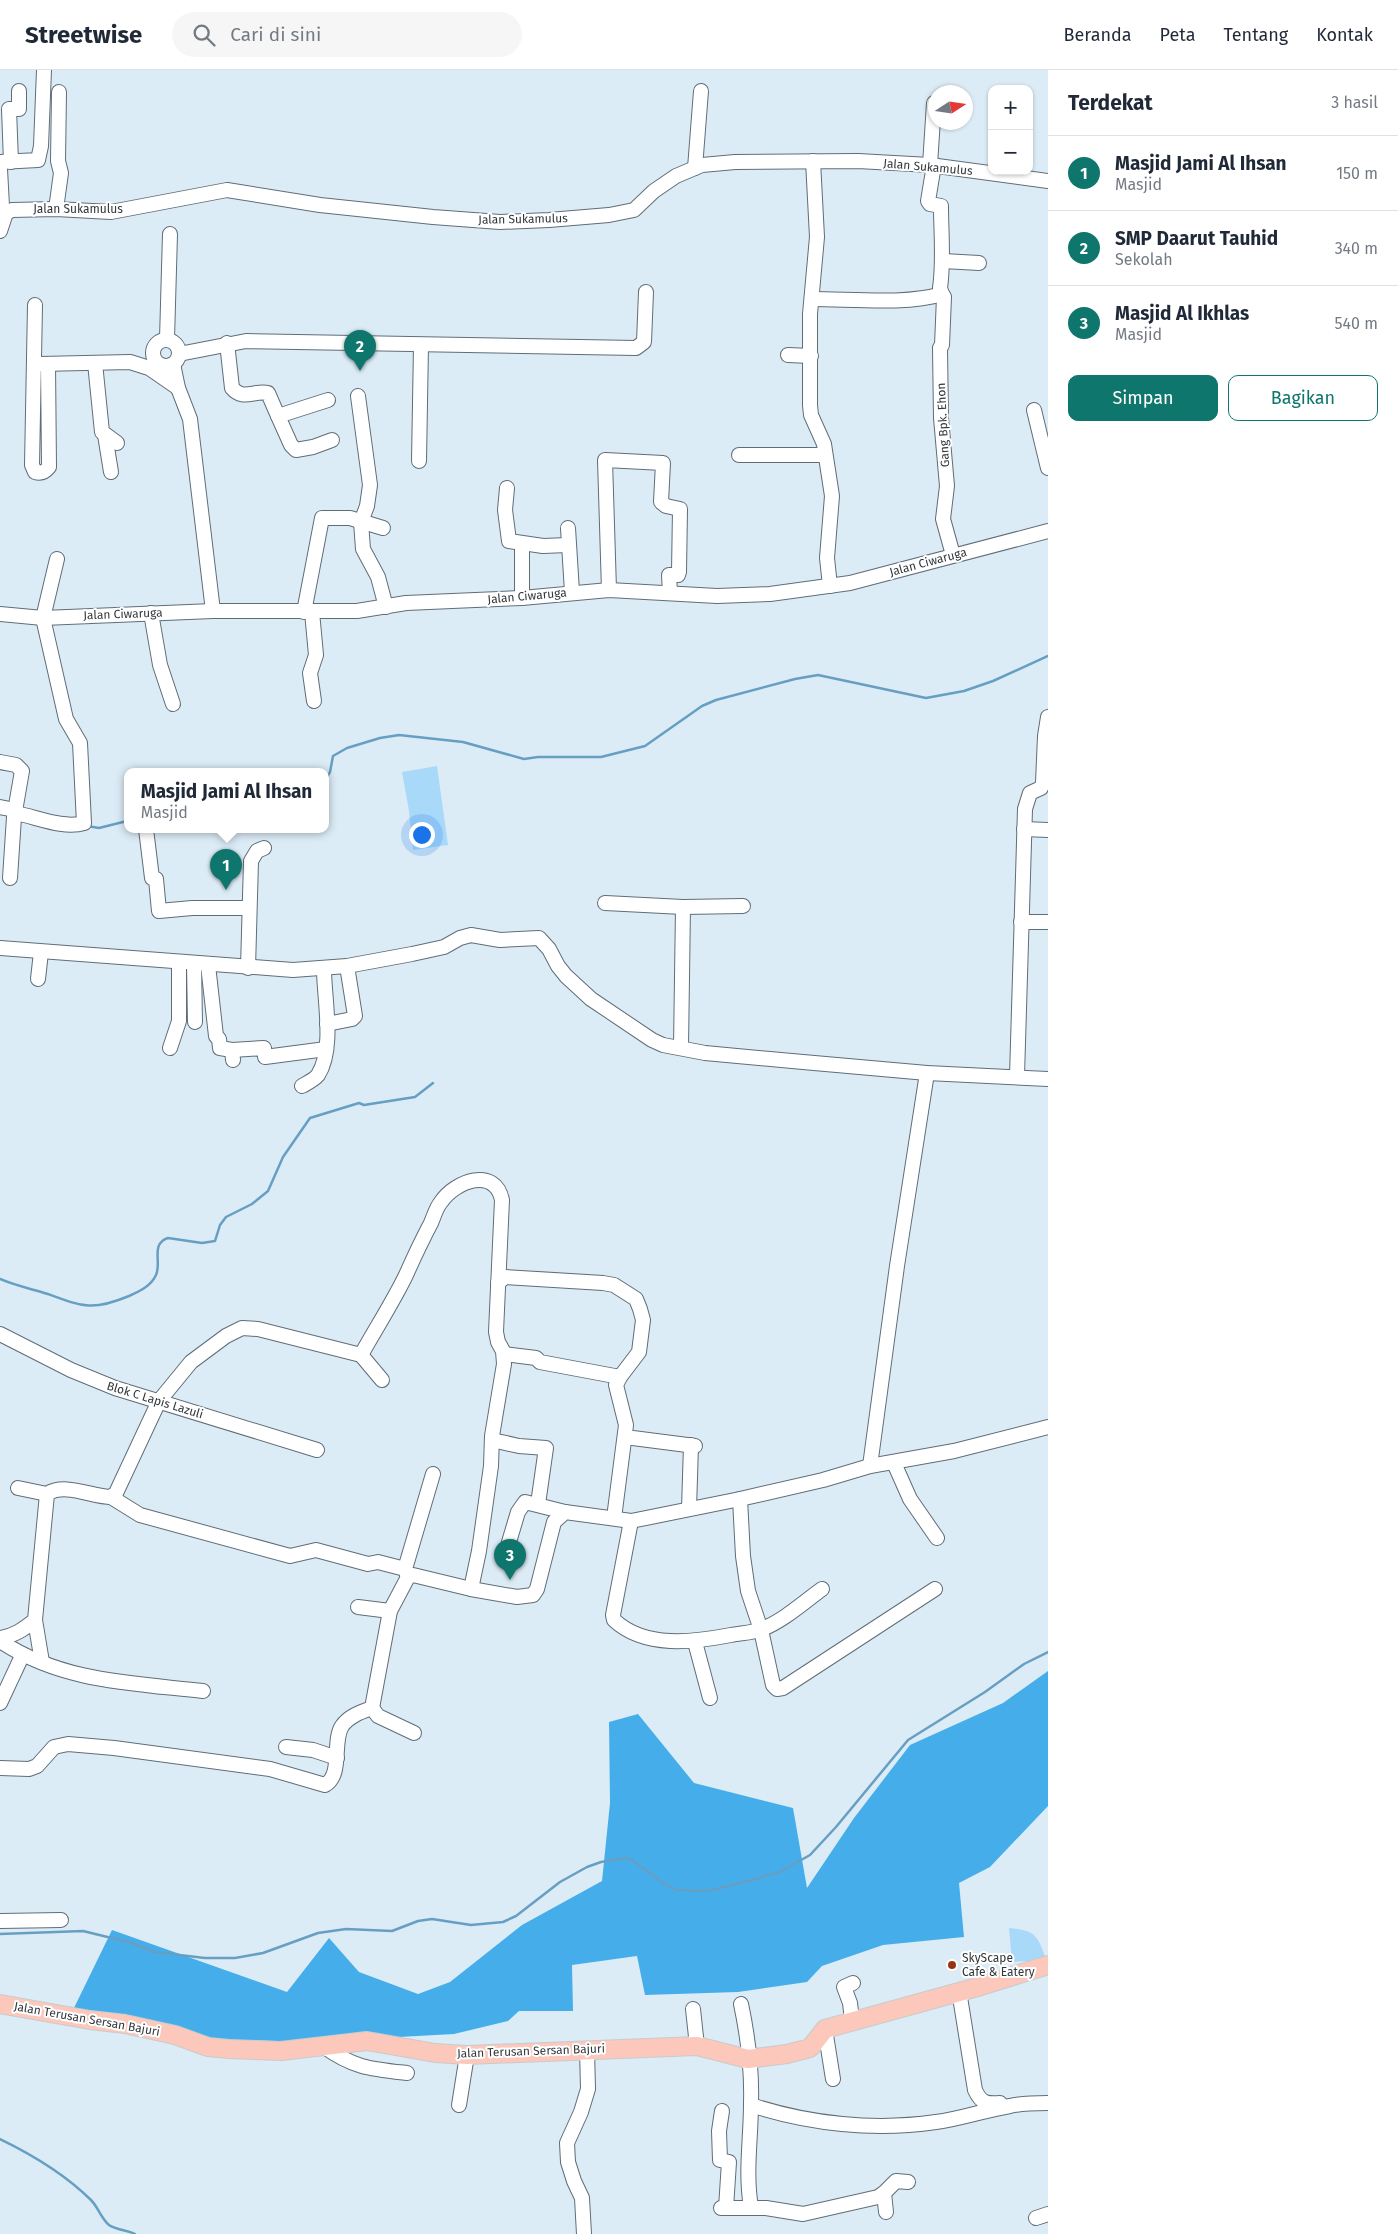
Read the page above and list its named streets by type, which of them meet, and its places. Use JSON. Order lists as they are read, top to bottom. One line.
{"streets":{"main road":["Jalan Terusan Sersan Bajuri"],"street":["Jalan Sukamulus","Gang Bpk. Ehon","Jalan Ciwaruga","Blok C Lapis Lazuli"]},"crossings":[["Jalan Sukamulus","Gang Bpk. Ehon"],["Gang Bpk. Ehon","Jalan Ciwaruga"]],"places":["SkyScape Cafe & Eatery"],"north":"right","page":{"header":"Streetwise","search":"Cari di sini","nav":["Beranda","Peta","Tentang","Kontak"],"heading":["Terdekat","3 hasil"],"map_buttons":["+","−"],"list":[{"mark":"1","name":"Masjid Jami Al Ihsan","note":"Masjid","value":"150 m"},{"mark":"2","name":"SMP Daarut Tauhid","note":"Sekolah","value":"340 m"},{"mark":"3","name":"Masjid Al Ikhlas","note":"Masjid","value":"540 m"}],"pins":["2","1","3"],"buttons":["Simpan","Bagikan"],"popup":["Masjid Jami Al Ihsan","Masjid"]}}
